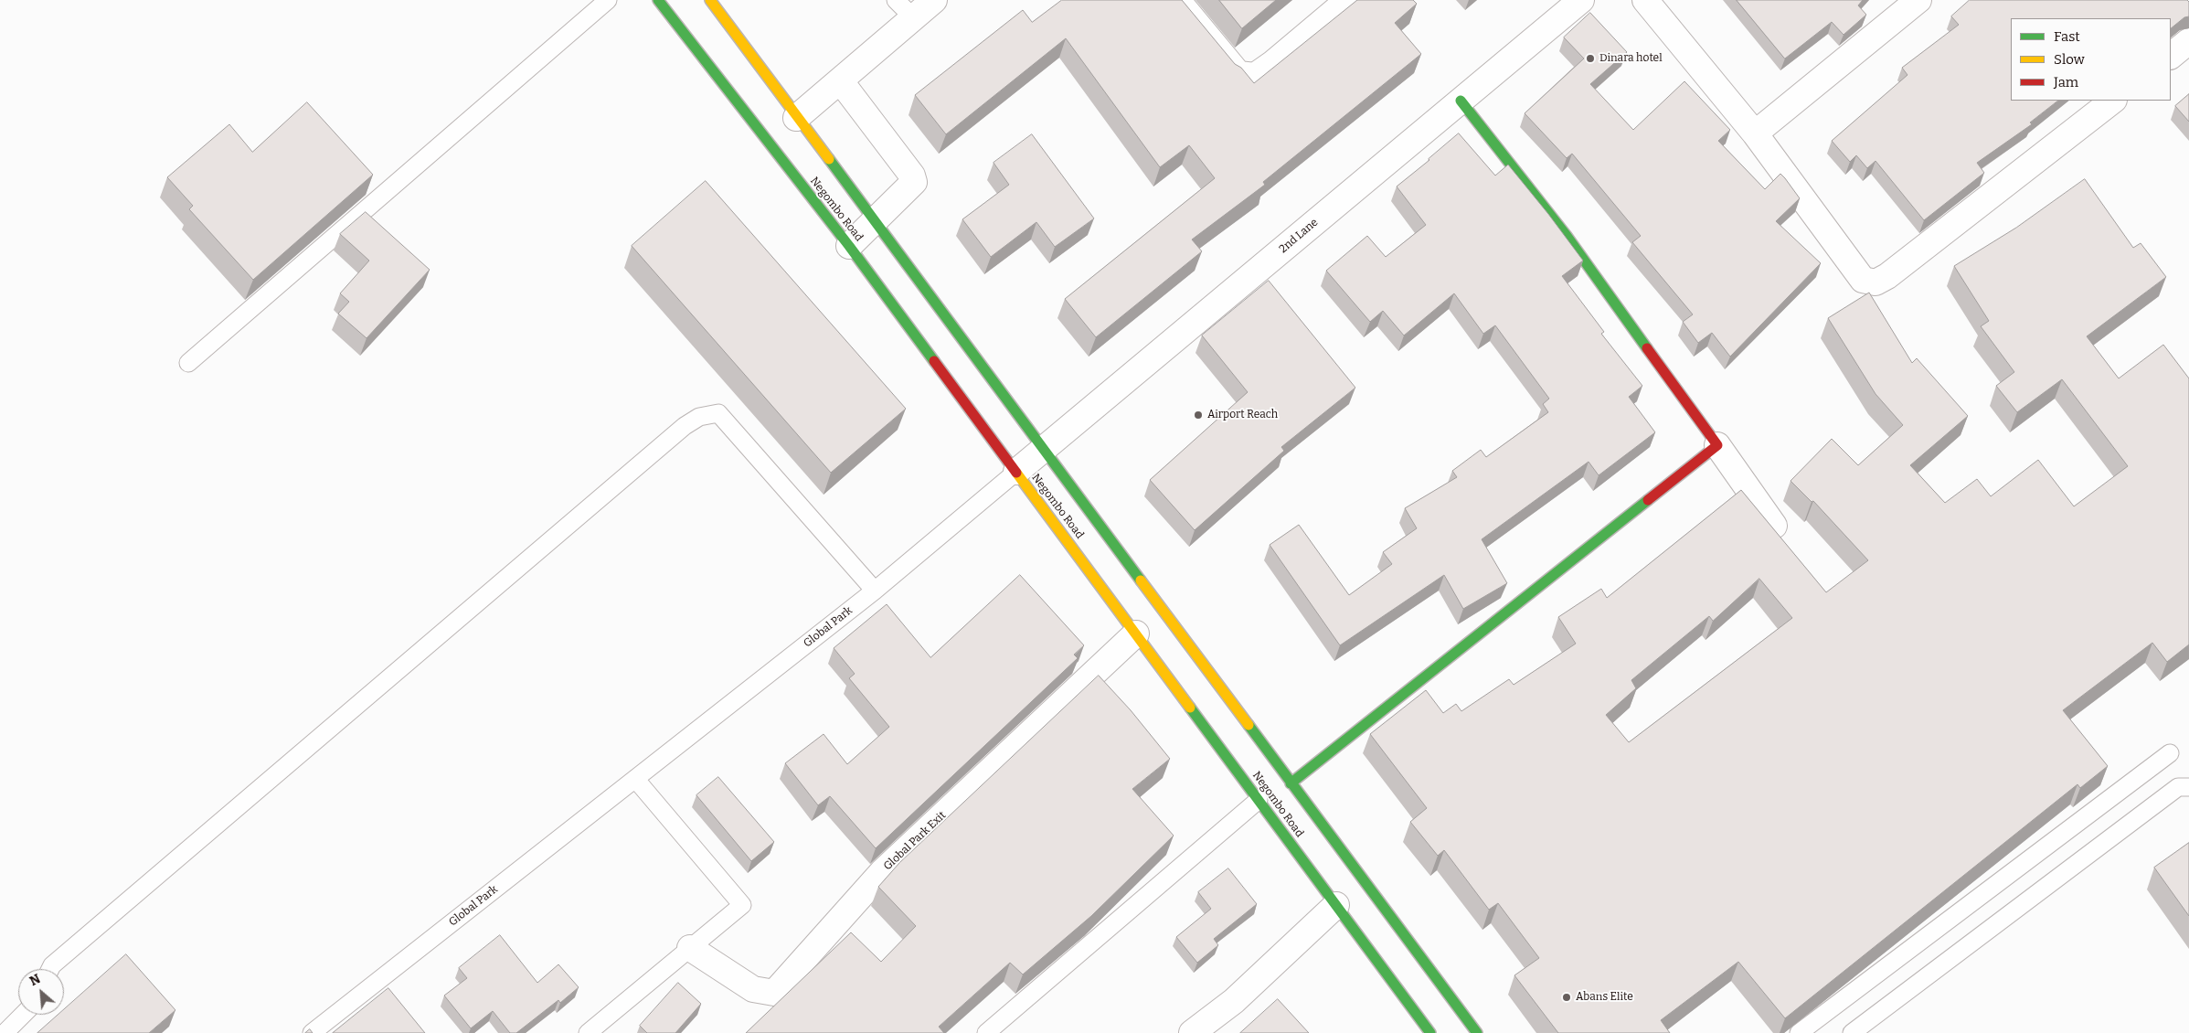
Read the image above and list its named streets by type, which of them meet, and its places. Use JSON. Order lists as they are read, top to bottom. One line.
{"streets":{"main road":["Negombo Road"],"street":["2nd Lane","Global Park Exit"],"lane":["Global Park"]},"crossings":[["Negombo Road","2nd Lane"],["Negombo Road","Global Park"],["Negombo Road","Global Park Exit"],["2nd Lane","Global Park"]],"places":["Dinara hotel","Airport Reach","Abans Elite"],"legend":["Fast","Slow","Jam"],"north":"top left"}
